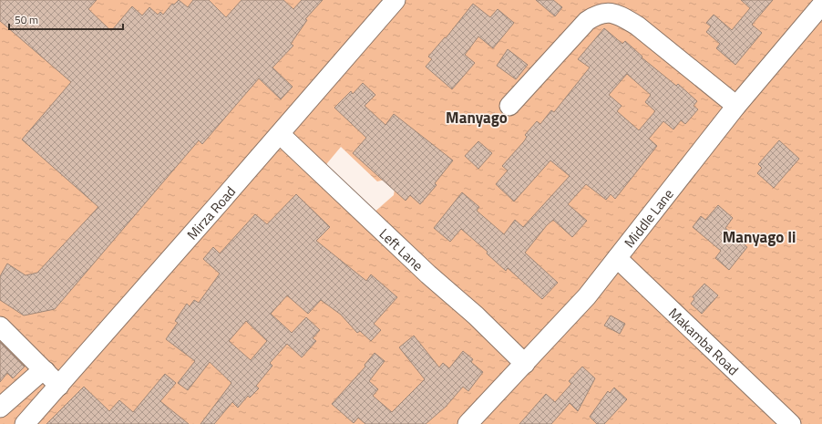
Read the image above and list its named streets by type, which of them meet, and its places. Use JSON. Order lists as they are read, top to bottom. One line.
{"streets":{"street":["Mirza Road","Middle Lane","Left Lane","Makamba Road"]},"crossings":[["Mirza Road","Left Lane"],["Middle Lane","Left Lane"],["Middle Lane","Makamba Road"]],"districts":["Manyago","Manyago Ii"],"scale_bar":"50 m"}
